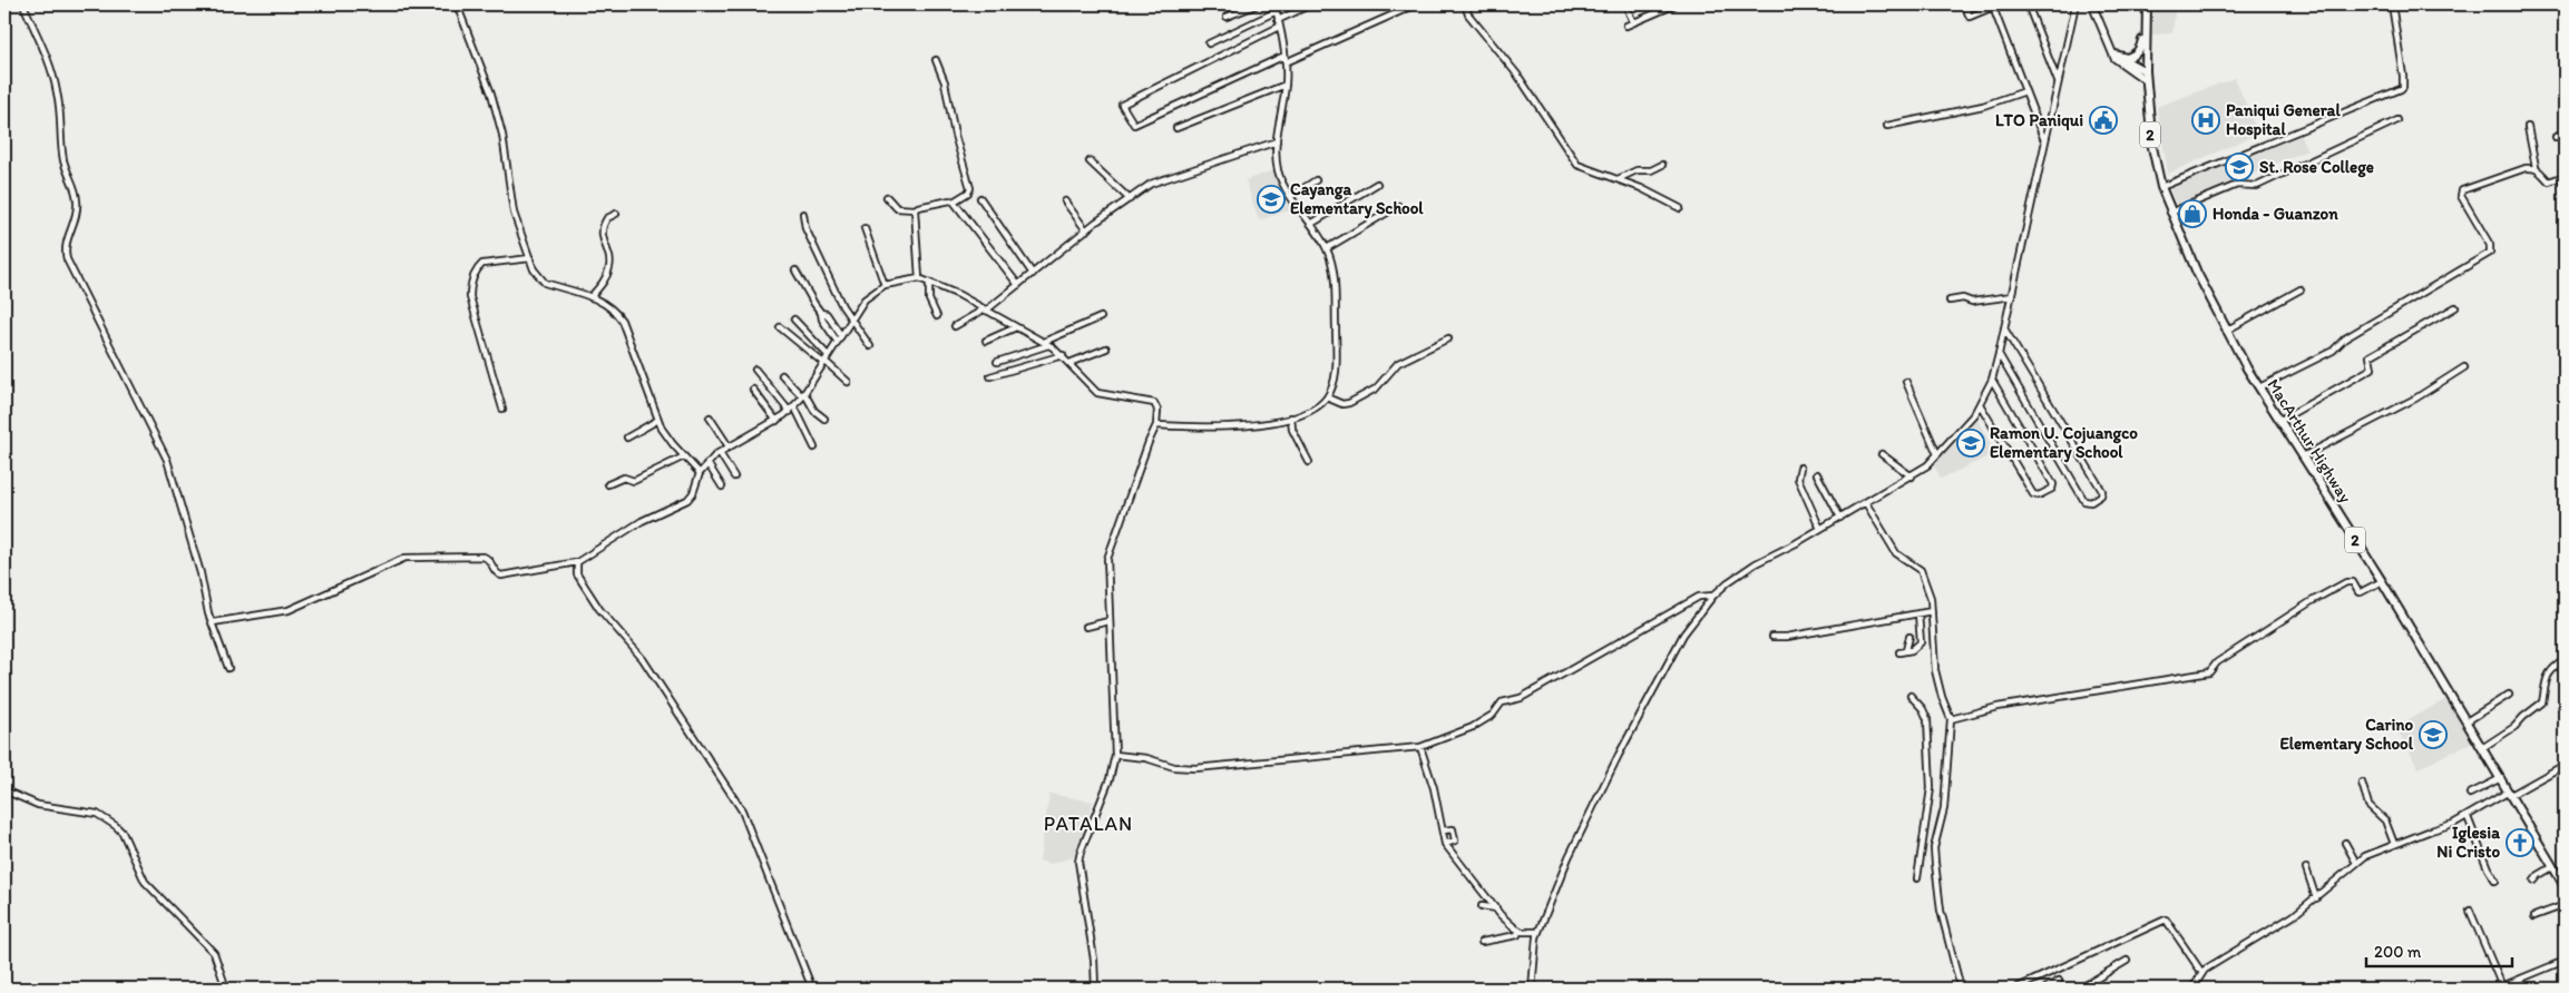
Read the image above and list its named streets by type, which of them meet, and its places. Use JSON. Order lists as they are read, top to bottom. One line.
{"streets":{"highway":["2","MacArthur Highway"]},"districts":["PATALAN"],"places":{"public building":["LTO Paniqui"],"hospital":["Paniqui General Hospital"],"school or university":["St. Rose College","Cayanga Elementary School","Ramon U. Cojuangco Elementary School","Carino Elementary School"],"shop":["Honda - Guanzon"],"church":["Iglesia Ni Cristo"]},"scale_bar":"200 m"}
